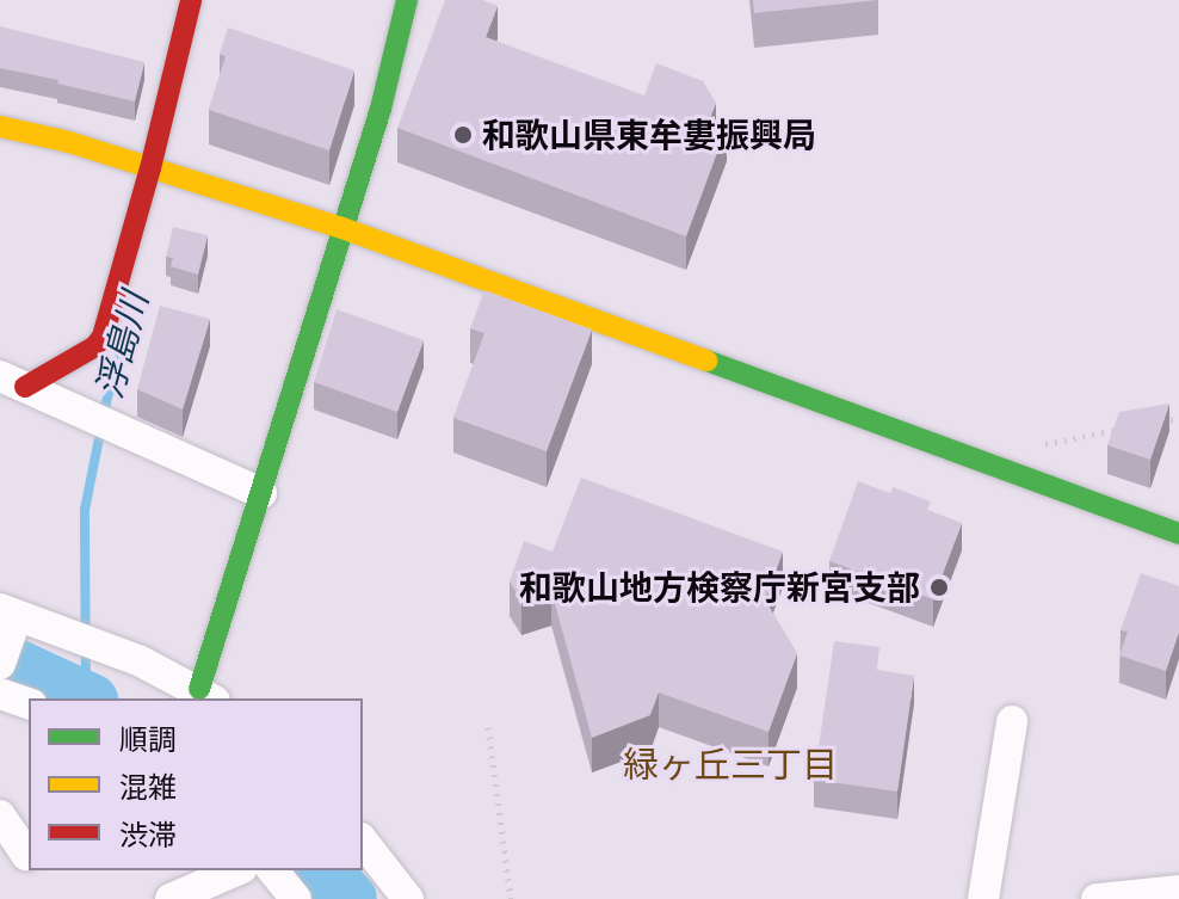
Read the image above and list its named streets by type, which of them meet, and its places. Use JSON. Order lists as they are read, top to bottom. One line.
{"districts":["緑ヶ丘三丁目"],"water":["浮島川"],"places":["和歌山県東牟婁振興局","和歌山地方検察庁新宮支部"],"legend":["順調","混雑","渋滞"]}
